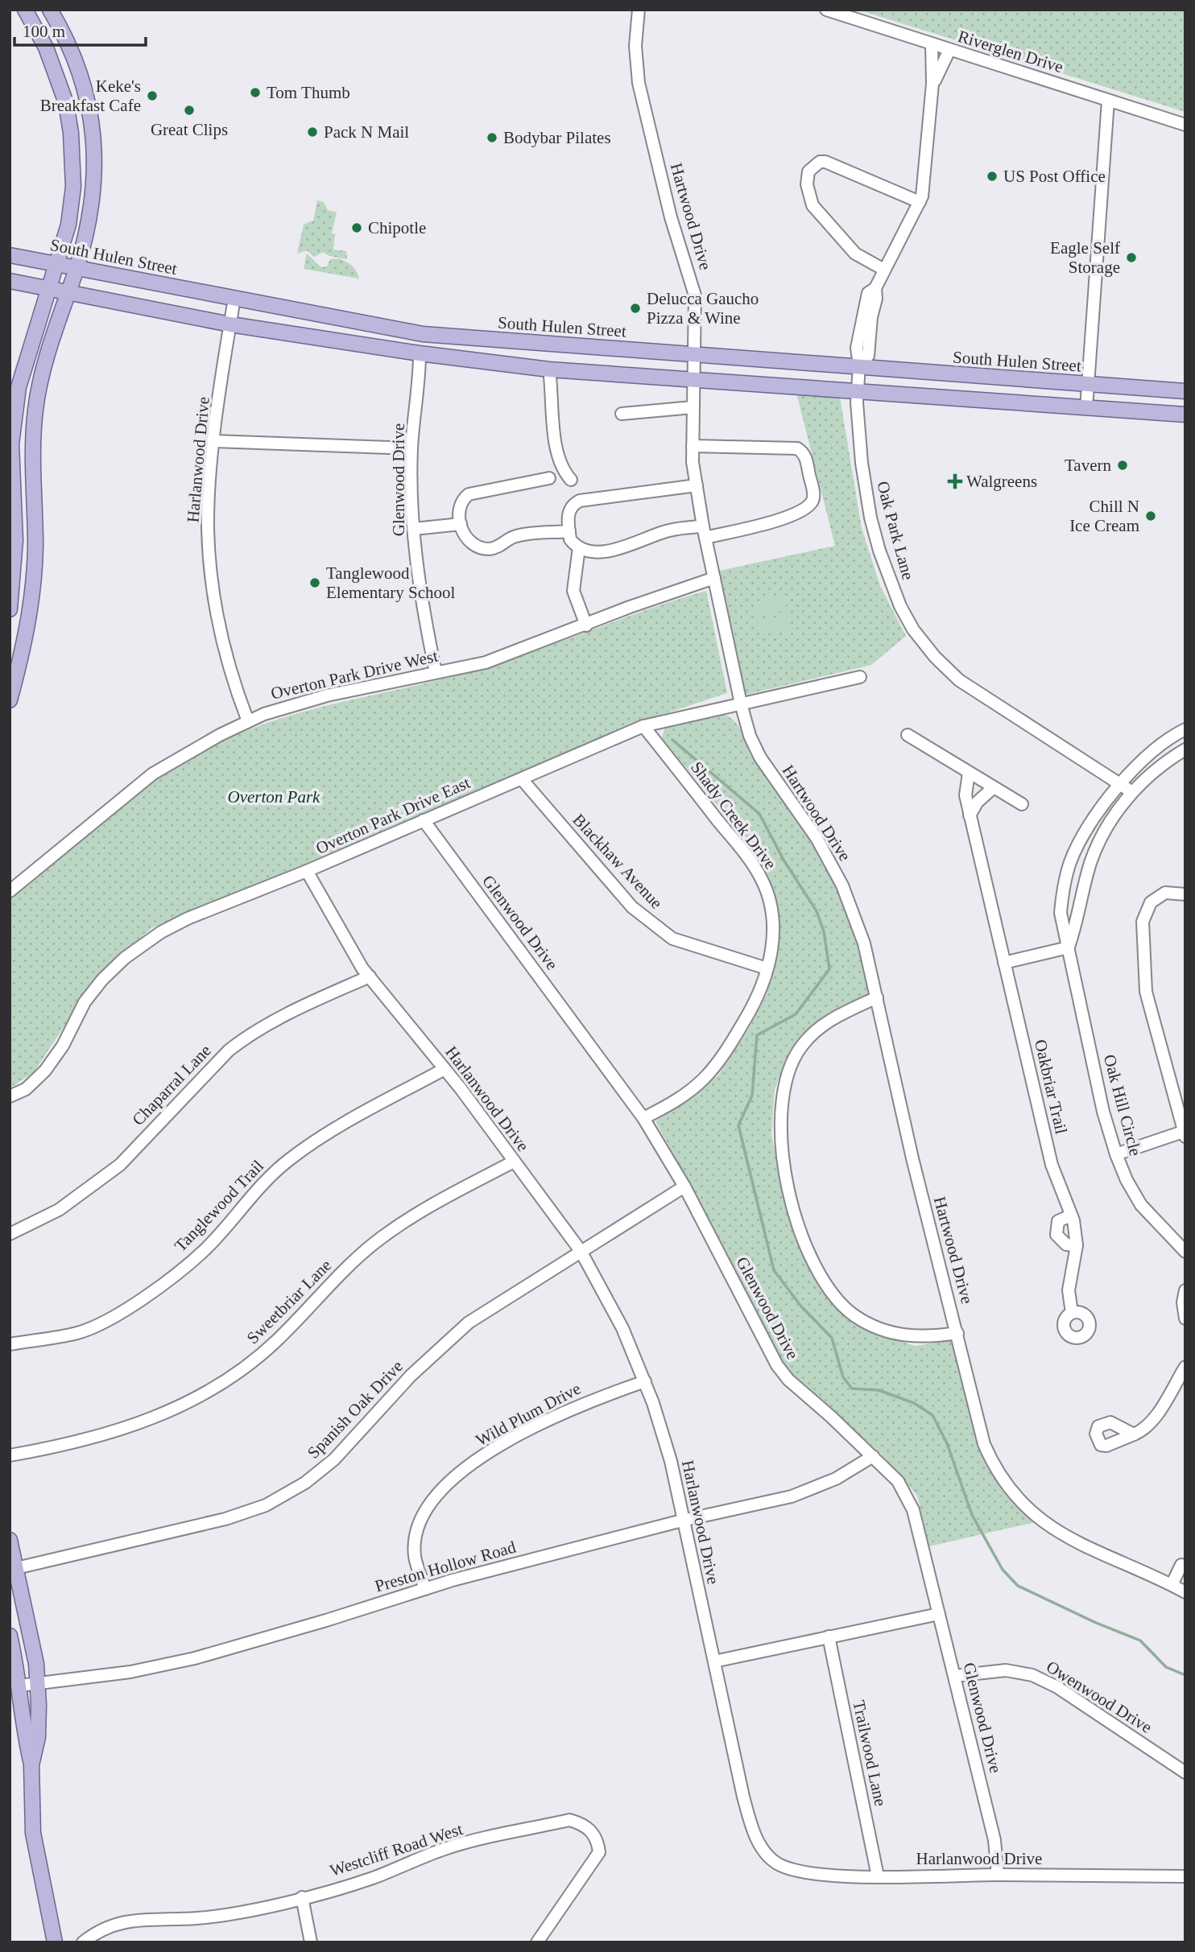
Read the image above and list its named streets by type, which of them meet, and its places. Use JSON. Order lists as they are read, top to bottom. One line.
{"streets":{"main road":["South Hulen Street"],"street":["Riverglen Drive","Hartwood Drive","Harlanwood Drive","Glenwood Drive","Oak Park Lane","Overton Park Drive West","Overton Park Drive East","Shady Creek Drive","Blackhaw Avenue","Chaparral Lane","Oakbriar Trail","Oak Hill Circle","Tanglewood Trail","Sweetbriar Lane","Spanish Oak Drive","Wild Plum Drive","Preston Hollow Road","Owenwood Drive","Trailwood Lane","Westcliff Road West"]},"crossings":[["Riverglen Drive","Oak Park Lane"],["Hartwood Drive","South Hulen Street"],["Hartwood Drive","Overton Park Drive West"],["Hartwood Drive","Overton Park Drive East"],["South Hulen Street","Harlanwood Drive"],["South Hulen Street","Oak Park Lane"],["Harlanwood Drive","Glenwood Drive"],["Harlanwood Drive","Overton Park Drive West"],["Harlanwood Drive","Overton Park Drive East"],["Harlanwood Drive","Chaparral Lane"],["Harlanwood Drive","Tanglewood Trail"],["Harlanwood Drive","Sweetbriar Lane"],["Harlanwood Drive","Spanish Oak Drive"],["Harlanwood Drive","Wild Plum Drive"],["Harlanwood Drive","Preston Hollow Road"],["Harlanwood Drive","Trailwood Lane"],["Glenwood Drive","Overton Park Drive West"],["Glenwood Drive","Overton Park Drive East"],["Glenwood Drive","Shady Creek Drive"],["Glenwood Drive","Spanish Oak Drive"],["Glenwood Drive","Preston Hollow Road"],["Glenwood Drive","Owenwood Drive"],["Oak Park Lane","Oak Hill Circle"],["Overton Park Drive East","Shady Creek Drive"],["Overton Park Drive East","Blackhaw Avenue"],["Shady Creek Drive","Blackhaw Avenue"],["Wild Plum Drive","Preston Hollow Road"]],"parks":["Overton Park"],"places":{"other":["Tom Thumb","Keke's Breakfast Cafe","Great Clips","Pack N Mail","Bodybar Pilates","US Post Office","Chipotle","Eagle Self Storage","Delucca Gaucho Pizza & Wine","Tavern","Chill N Ice Cream","Tanglewood Elementary School"],"health":["Walgreens"]},"scale_bar":"100 m"}
